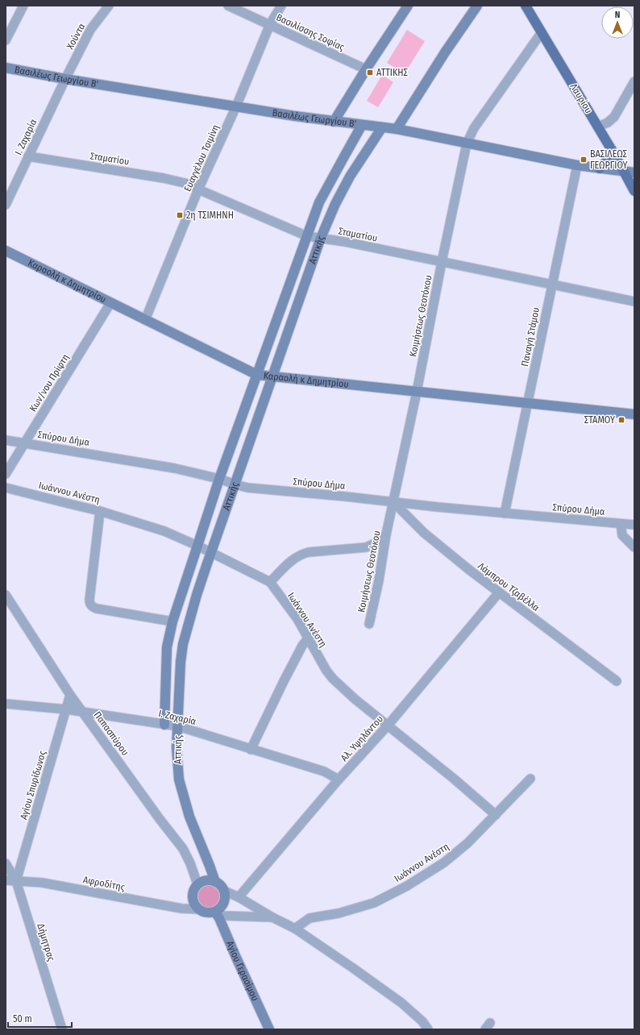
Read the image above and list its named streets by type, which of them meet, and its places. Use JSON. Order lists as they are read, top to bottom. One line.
{"streets":{"main road":["Λαυρίου"],"street":["Βασιλίσσης Σοφίας","Χούντα","Βασιλέως Γεωργίου Β'","Ι. Ζαχαρία","Ευαγγέλου Τσιμίνη","Σταματίου","Αττικής","Καραολή κ Δημητρίου","Κοιμήσεως Θεοτόκου","Παναγή Στάμου","Κων/νου Πρίφτη","Σπύρου Δήμα","Ιωάννου Ανέστη","Λάμπρου Τζαβέλλα","Παπασπύρου","Αλ. Υψηλάντου","Αγίου Σπυρίδωνος","Αφροδίτης","Δήμητρας","Αγίου Γερασίμου"]},"crossings":[["Βασιλίσσης Σοφίας","Ευαγγέλου Τσιμίνη"],["Χούντα","Βασιλέως Γεωργίου Β'"],["Χούντα","Ι. Ζαχαρία"],["Βασιλέως Γεωργίου Β'","Λαυρίου"],["Βασιλέως Γεωργίου Β'","Ι. Ζαχαρία"],["Βασιλέως Γεωργίου Β'","Ευαγγέλου Τσιμίνη"],["Βασιλέως Γεωργίου Β'","Αττικής"],["Βασιλέως Γεωργίου Β'","Κοιμήσεως Θεοτόκου"],["Βασιλέως Γεωργίου Β'","Παναγή Στάμου"],["Λαυρίου","Κοιμήσεως Θεοτόκου"],["Ι. Ζαχαρία","Σταματίου"],["Ι. Ζαχαρία","Αττικής"],["Ι. Ζαχαρία","Παπασπύρου"],["Ι. Ζαχαρία","Αλ. Υψηλάντου"],["Ι. Ζαχαρία","Αγίου Σπυρίδωνος"],["Ευαγγέλου Τσιμίνη","Σταματίου"],["Ευαγγέλου Τσιμίνη","Καραολή κ Δημητρίου"],["Σταματίου","Αττικής"],["Σταματίου","Κοιμήσεως Θεοτόκου"],["Σταματίου","Παναγή Στάμου"],["Αττικής","Καραολή κ Δημητρίου"],["Αττικής","Σπύρου Δήμα"],["Αττικής","Ιωάννου Ανέστη"],["Αττικής","Παπασπύρου"],["Αττικής","Αφροδίτης"],["Αττικής","Αγίου Γερασίμου"],["Καραολή κ Δημητρίου","Κοιμήσεως Θεοτόκου"],["Καραολή κ Δημητρίου","Παναγή Στάμου"],["Καραολή κ Δημητρίου","Κων/νου Πρίφτη"],["Κοιμήσεως Θεοτόκου","Σπύρου Δήμα"],["Κοιμήσεως Θεοτόκου","Λάμπρου Τζαβέλλα"],["Παναγή Στάμου","Σπύρου Δήμα"],["Κων/νου Πρίφτη","Σπύρου Δήμα"],["Σπύρου Δήμα","Λάμπρου Τζαβέλλα"],["Ιωάννου Ανέστη","Αλ. Υψηλάντου"],["Λάμπρου Τζαβέλλα","Αλ. Υψηλάντου"],["Παπασπύρου","Αγίου Σπυρίδωνος"],["Παπασπύρου","Αφροδίτης"],["Παπασπύρου","Αγίου Γερασίμου"],["Αγίου Σπυρίδωνος","Αφροδίτης"],["Αγίου Σπυρίδωνος","Δήμητρας"],["Αφροδίτης","Δήμητρας"],["Αφροδίτης","Αγίου Γερασίμου"]],"places":{"transit":["ΑΤΤΙΚΗΣ","ΒΑΣΙΛΕΩΣ ΓΕΩΡΓΙΟΥ","2η ΤΣΙΜΗΝΗ","ΣΤΑΜΟΥ"]},"scale_bar":"50 m","north":"top"}
